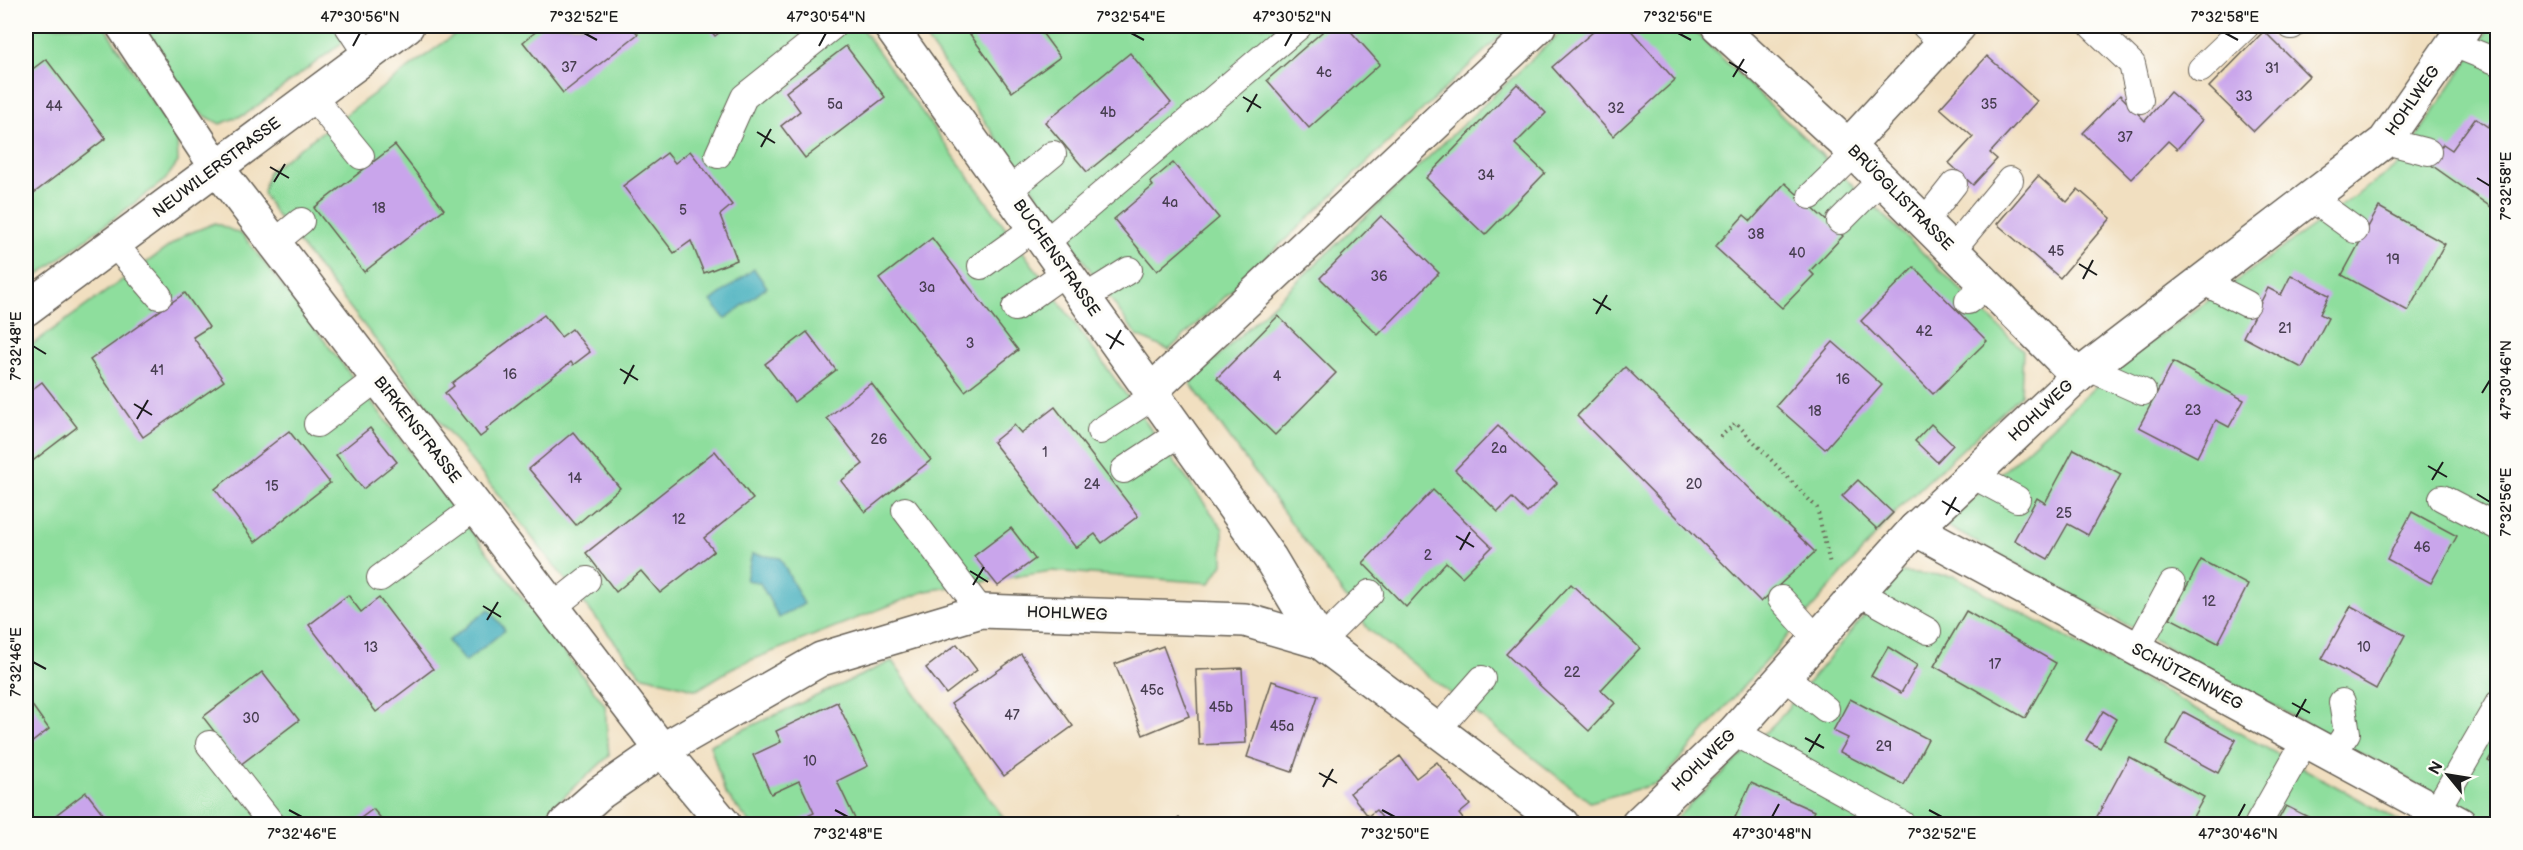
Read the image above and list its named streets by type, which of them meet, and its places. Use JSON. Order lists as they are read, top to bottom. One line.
{"streets":{"street":["HOHLWEG","NEUWILERSTRASSE","BRÜGGLISTRASSE","BUCHENSTRASSE","BIRKENSTRASSE","SCHÜTZENWEG"]},"crossings":[["HOHLWEG","BRÜGGLISTRASSE"],["HOHLWEG","BUCHENSTRASSE"],["HOHLWEG","BIRKENSTRASSE"],["HOHLWEG","SCHÜTZENWEG"],["NEUWILERSTRASSE","BIRKENSTRASSE"]],"house_numbers":["37","31","4c","33","5a","35","44","32","4b","37","34","4a","18","5","38","45","40","19","36","3a","21","42","3","41","16","4","16","23","18","26","2a","1","14","24","20","15","25","12","46","2","12","13","10","17","22","45c","45b","47","30","45a","29","10"],"north":"top left","coordinates":["47°30'56\"N","7°32'52\"E","47°30'54\"N","7°32'54\"E","47°30'52\"N","7°32'56\"E","7°32'58\"E","7°32'48\"E","47°30'46\"N","7°32'46\"E","7°32'50\"E","47°30'48\"N"]}
